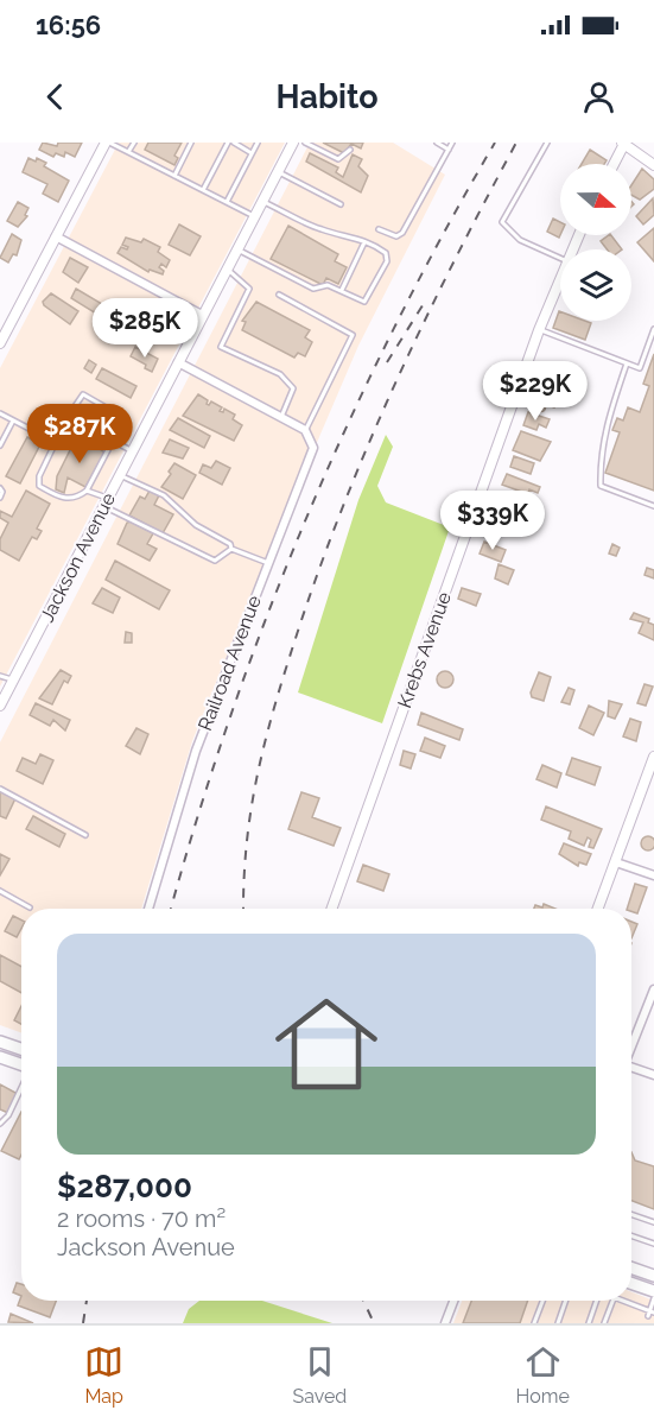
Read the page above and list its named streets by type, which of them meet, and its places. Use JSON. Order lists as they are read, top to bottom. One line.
{"streets":{"street":["Jackson Avenue","Krebs Avenue","Railroad Avenue"]},"north":"right","page":{"status":"16:56","header":"Habito","price":["$285K","$229K","$287K","$339K"],"list":[{"name":"$287,000","note":"2 rooms · 70 m² · Jackson Avenue"}],"tabs":["Map","Saved","Home"]}}
